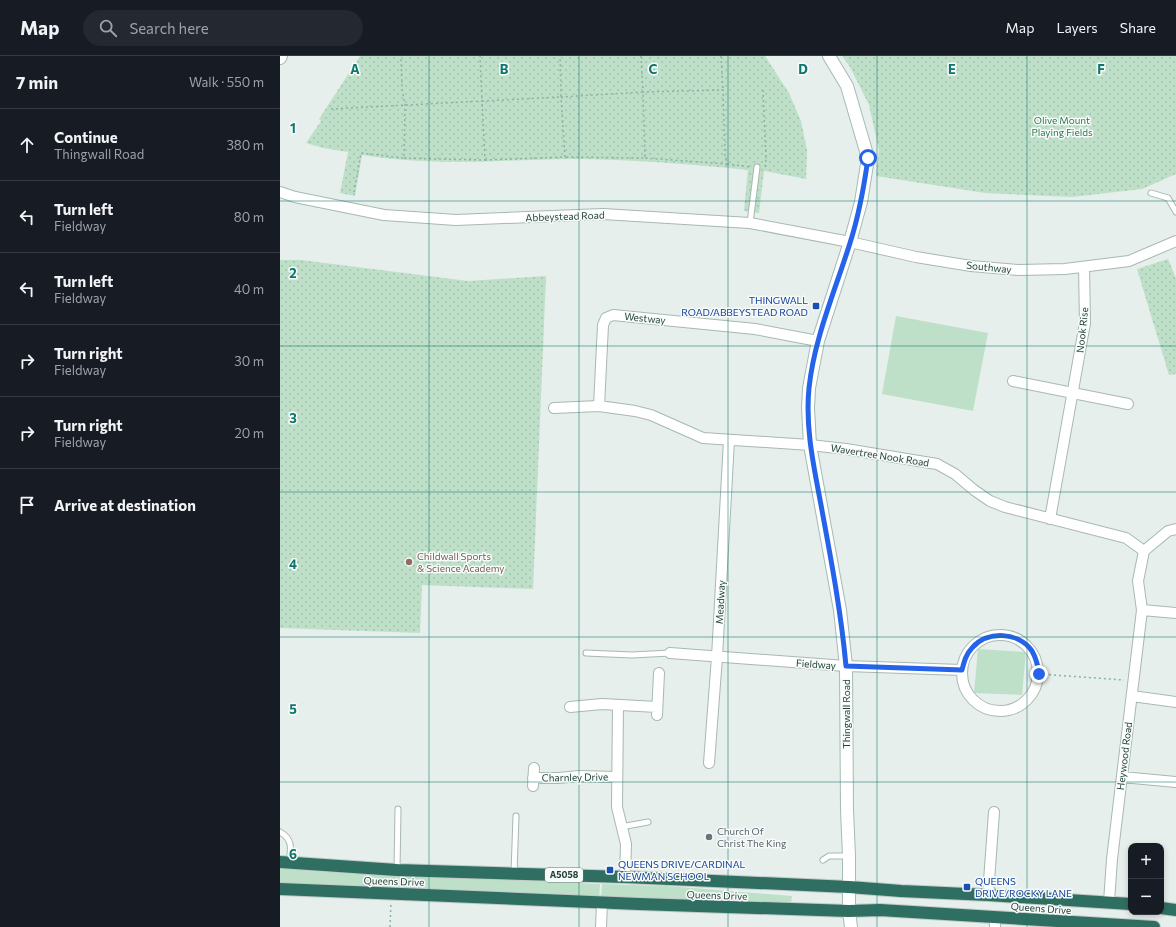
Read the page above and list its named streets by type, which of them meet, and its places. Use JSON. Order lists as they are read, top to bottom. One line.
{"streets":{"highway":["A5058","Queens Drive"],"street":["Abbeystead Road","Southway","Westway","Nook Rise","Wavertree Nook Road","Meadway","Fieldway","Thingwall Road","Heywood Road","Charnley Drive"]},"crossings":[["Abbeystead Road","Southway"],["Abbeystead Road","Thingwall Road"],["Southway","Nook Rise"],["Southway","Thingwall Road"],["Westway","Wavertree Nook Road"],["Westway","Thingwall Road"],["Nook Rise","Wavertree Nook Road"],["Wavertree Nook Road","Meadway"],["Wavertree Nook Road","Thingwall Road"],["Meadway","Fieldway"],["Fieldway","Thingwall Road"],["Thingwall Road","Queens Drive"],["Heywood Road","Queens Drive"],["Charnley Drive","Queens Drive"]],"parks":["Olive Mount Playing Fields"],"places":{"transit":["THINGWALL ROAD/ABBEYSTEAD ROAD","QUEENS DRIVE/CARDINAL NEWMAN SCHOOL","QUEENS DRIVE/ROCKY LANE"],"other":["Childwall Sports & Science Academy","Church Of Christ The King"]},"page":{"header":"Map","search":"Search here","nav":["Map","Layers","Share"],"heading":["7 min","Walk · 550 m"],"list":[["Continue","Thingwall Road","380 m"],["Turn left","Fieldway","80 m"],["Turn left","Fieldway","40 m"],["Turn right","Fieldway","30 m"],["Turn right","Fieldway","20 m"],"Arrive at destination"],"map_buttons":["+","−"]},"grid":{"columns":["A","B","C","D","E","F"],"rows":["1","2","3","4","5","6"]}}
